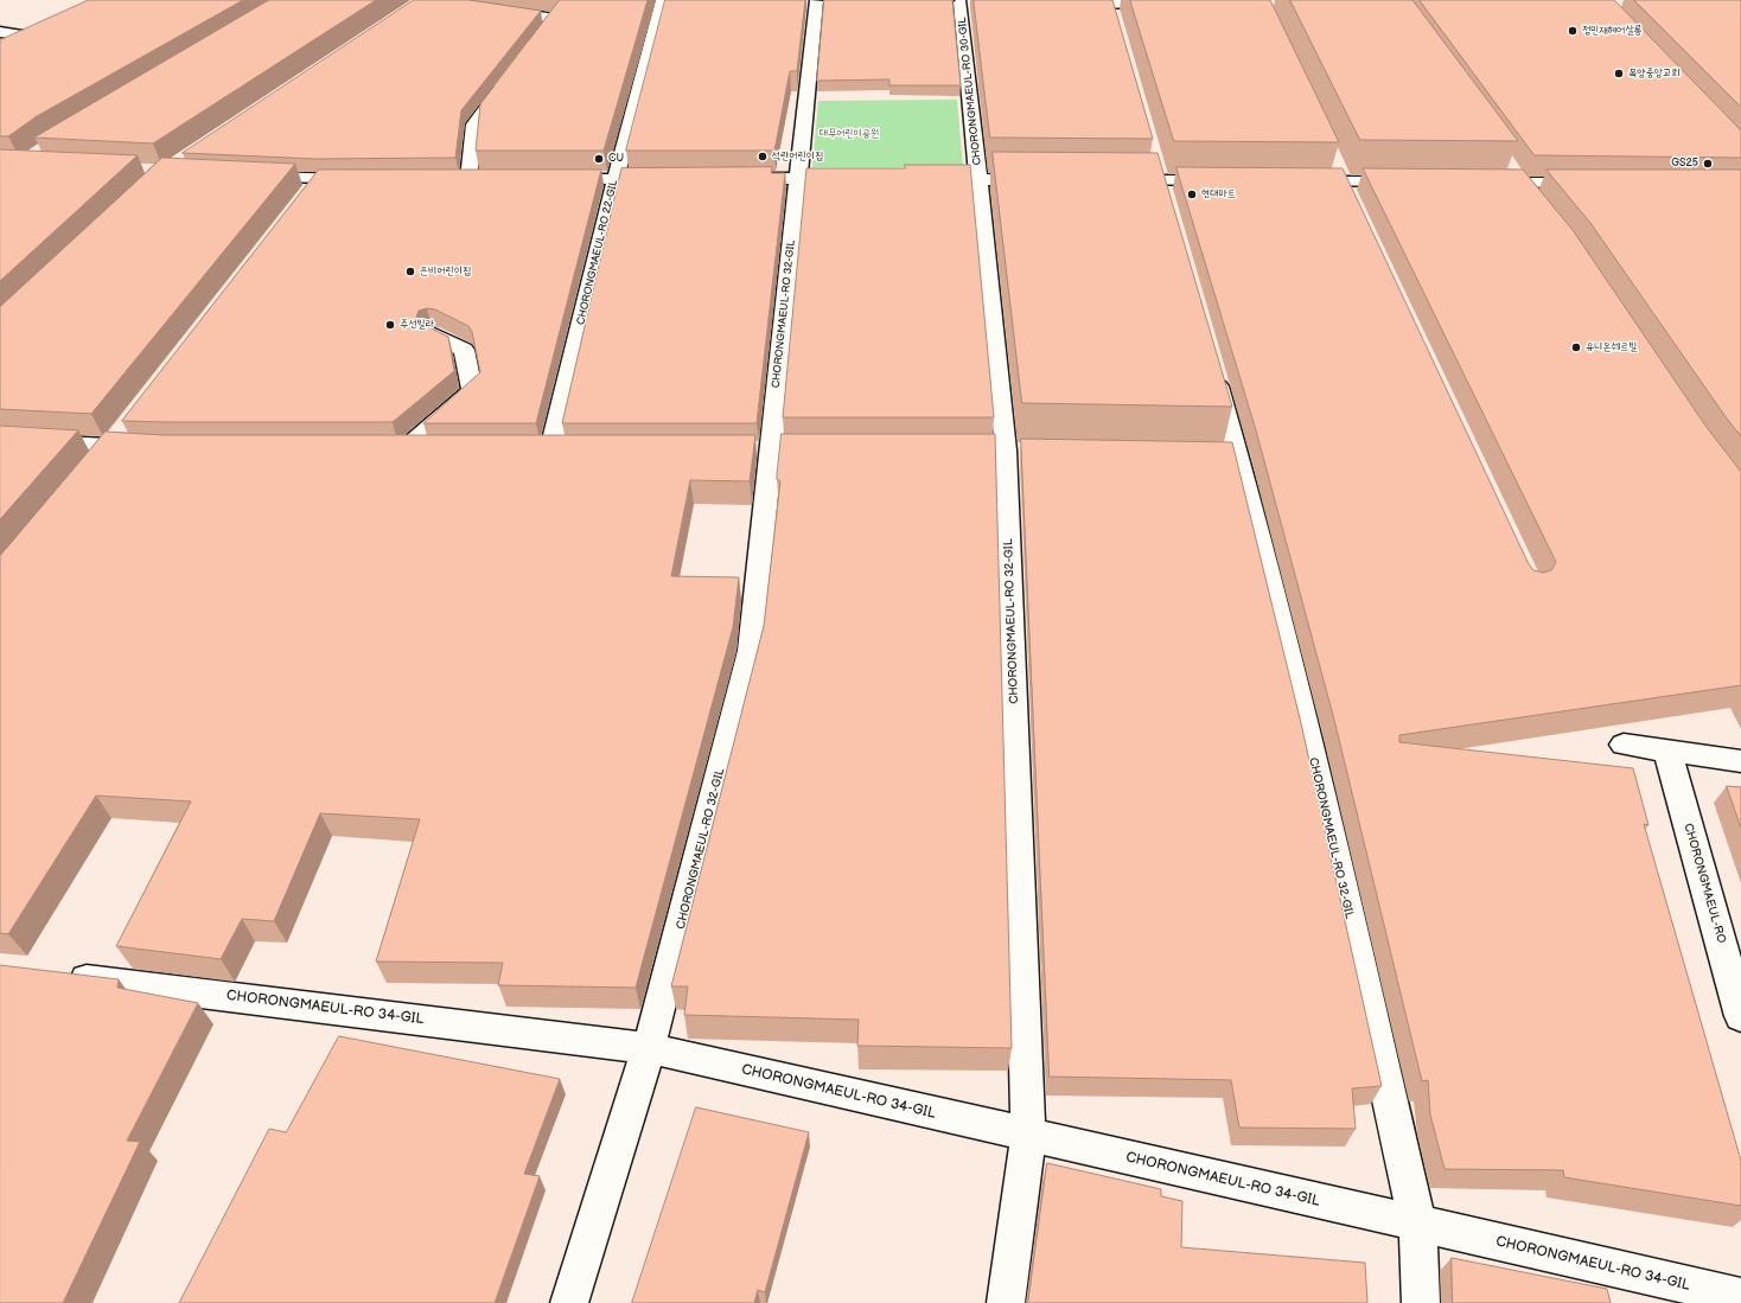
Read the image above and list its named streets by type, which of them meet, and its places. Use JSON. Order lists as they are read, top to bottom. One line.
{"streets":{"street":["CHORONGMAEUL-RO 30-GIL","CHORONGMAEUL-RO 22-GIL","CHORONGMAEUL-RO 32-GIL","CHORONGMAEUL-RO","CHORONGMAEUL-RO 34-GIL"]},"crossings":[["CHORONGMAEUL-RO 30-GIL","CHORONGMAEUL-RO 32-GIL"],["CHORONGMAEUL-RO 32-GIL","CHORONGMAEUL-RO 34-GIL"]],"parks":["대무어린이공원"],"places":["정민재헤어살롱","목양중앙교회","석란어린이집","CU","GS25","현대마트","은비어린이집","주선빌라","유니온쉐르빌"]}
